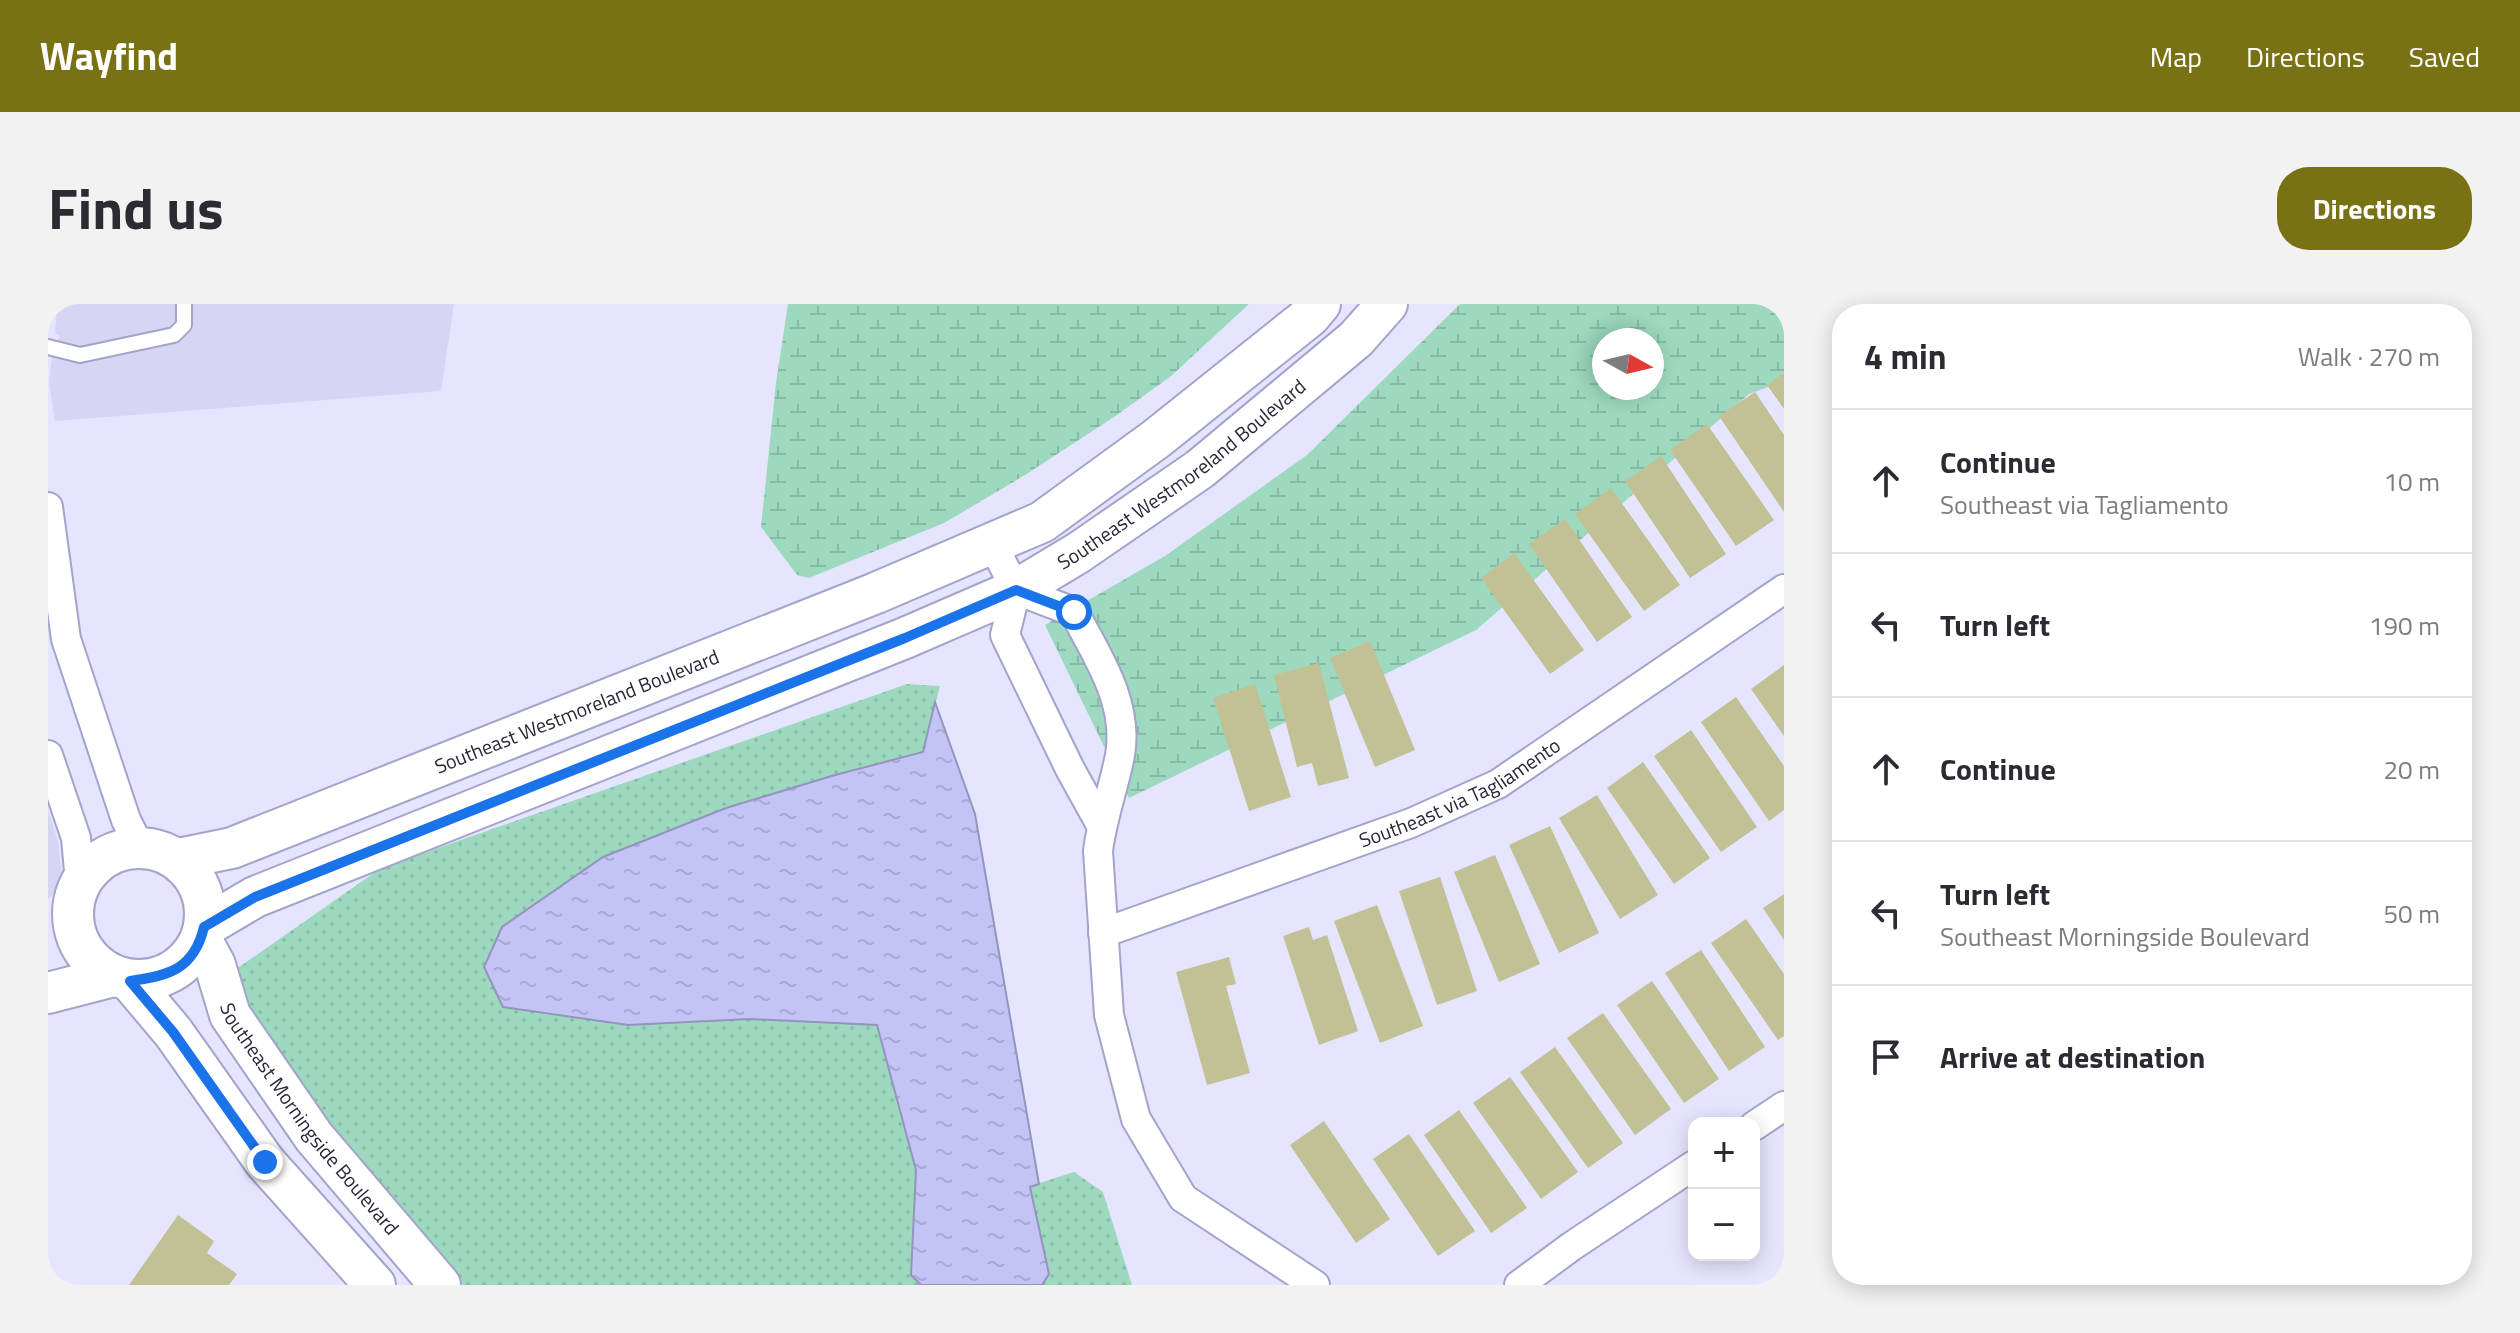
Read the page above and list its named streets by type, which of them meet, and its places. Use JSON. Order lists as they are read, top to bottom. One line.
{"streets":{"street":["Southeast Westmoreland Boulevard","Southeast via Tagliamento","Southeast Morningside Boulevard"]},"crossings":[["Southeast Westmoreland Boulevard","Southeast Morningside Boulevard"]],"north":"right","page":{"header":"Wayfind","nav":["Map","Directions","Saved"],"title":"Find us","buttons":"Directions","heading":["4 min","Walk · 270 m"],"list":[["Continue","Southeast via Tagliamento","10 m"],["Turn left","190 m"],["Continue","20 m"],["Turn left","Southeast Morningside Boulevard","50 m"],"Arrive at destination"],"map_buttons":["+","−"]}}
